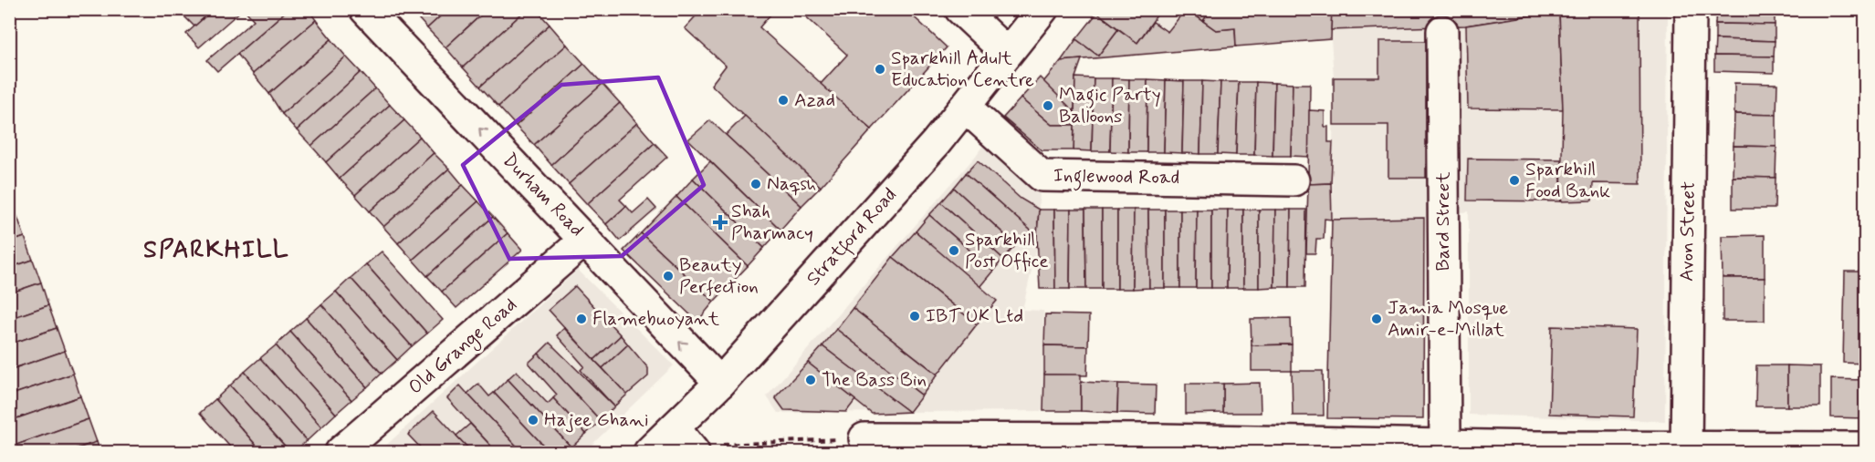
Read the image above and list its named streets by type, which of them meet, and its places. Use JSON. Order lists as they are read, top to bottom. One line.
{"streets":{"main road":["Inglewood Road","Durham Road","Bard Street","Avon Street","Stratford Road","Old Grange Road"]},"crossings":[["Inglewood Road","Stratford Road"],["Durham Road","Stratford Road"],["Durham Road","Old Grange Road"]],"one_way":["Durham Road"],"districts":["SPARKHILL"],"places":{"other":["Sparkhill Adult Education Centre","Azad","Magic Party Balloons","Sparkhill Food Bank","Naqsh","Sparkhill Post Office","Beauty Perfection","IBT UK Ltd","Flamebuoyant","Jamia Mosque Amir-e-Millat","The Bass Bin","Hajee Ghani"],"health":["Shah Pharmacy"]}}
